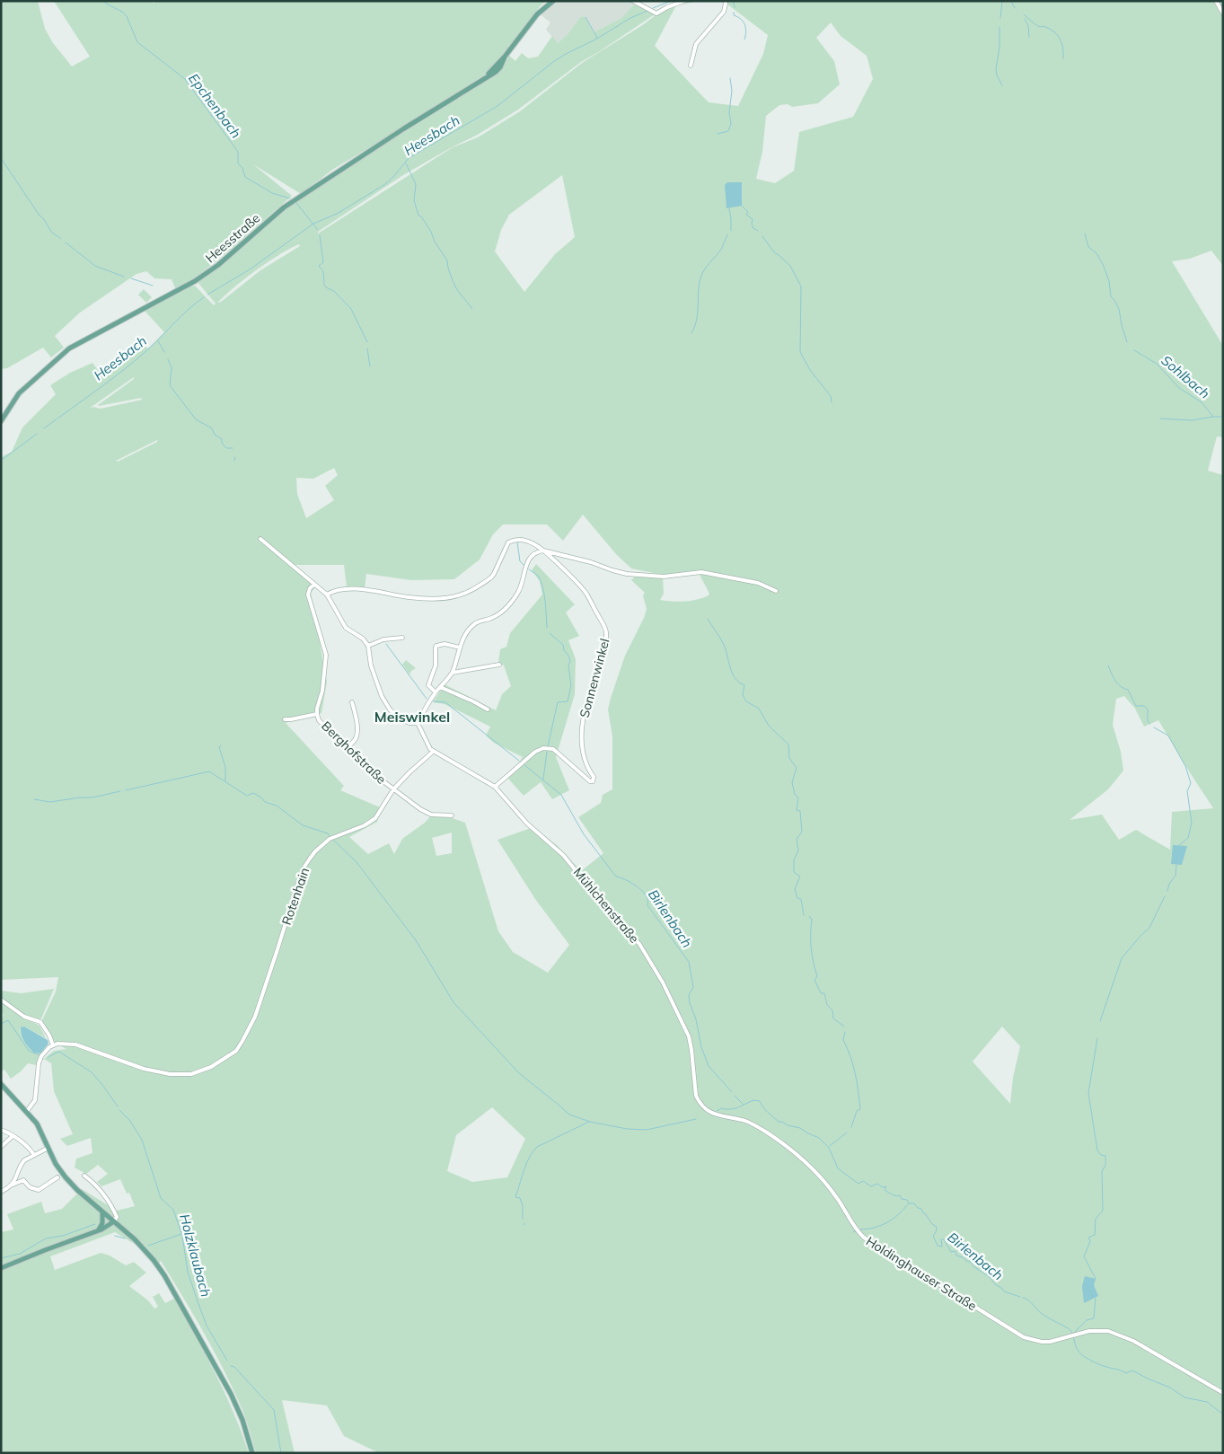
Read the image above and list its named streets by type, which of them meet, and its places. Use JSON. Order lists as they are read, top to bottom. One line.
{"streets":{"main road":["Heesstraße"],"street":["Sonnenwinkel","Berghofstraße","Rotenhain","Mühlchenstraße","Holdinghauser Straße"]},"crossings":[["Sonnenwinkel","Mühlchenstraße"],["Berghofstraße","Rotenhain"],["Rotenhain","Mühlchenstraße"],["Mühlchenstraße","Holdinghauser Straße"]],"districts":["Meiswinkel"],"water":["Epchenbach","Heesbach","Sohlbach","Birlenbach","Holzklaubach"]}
